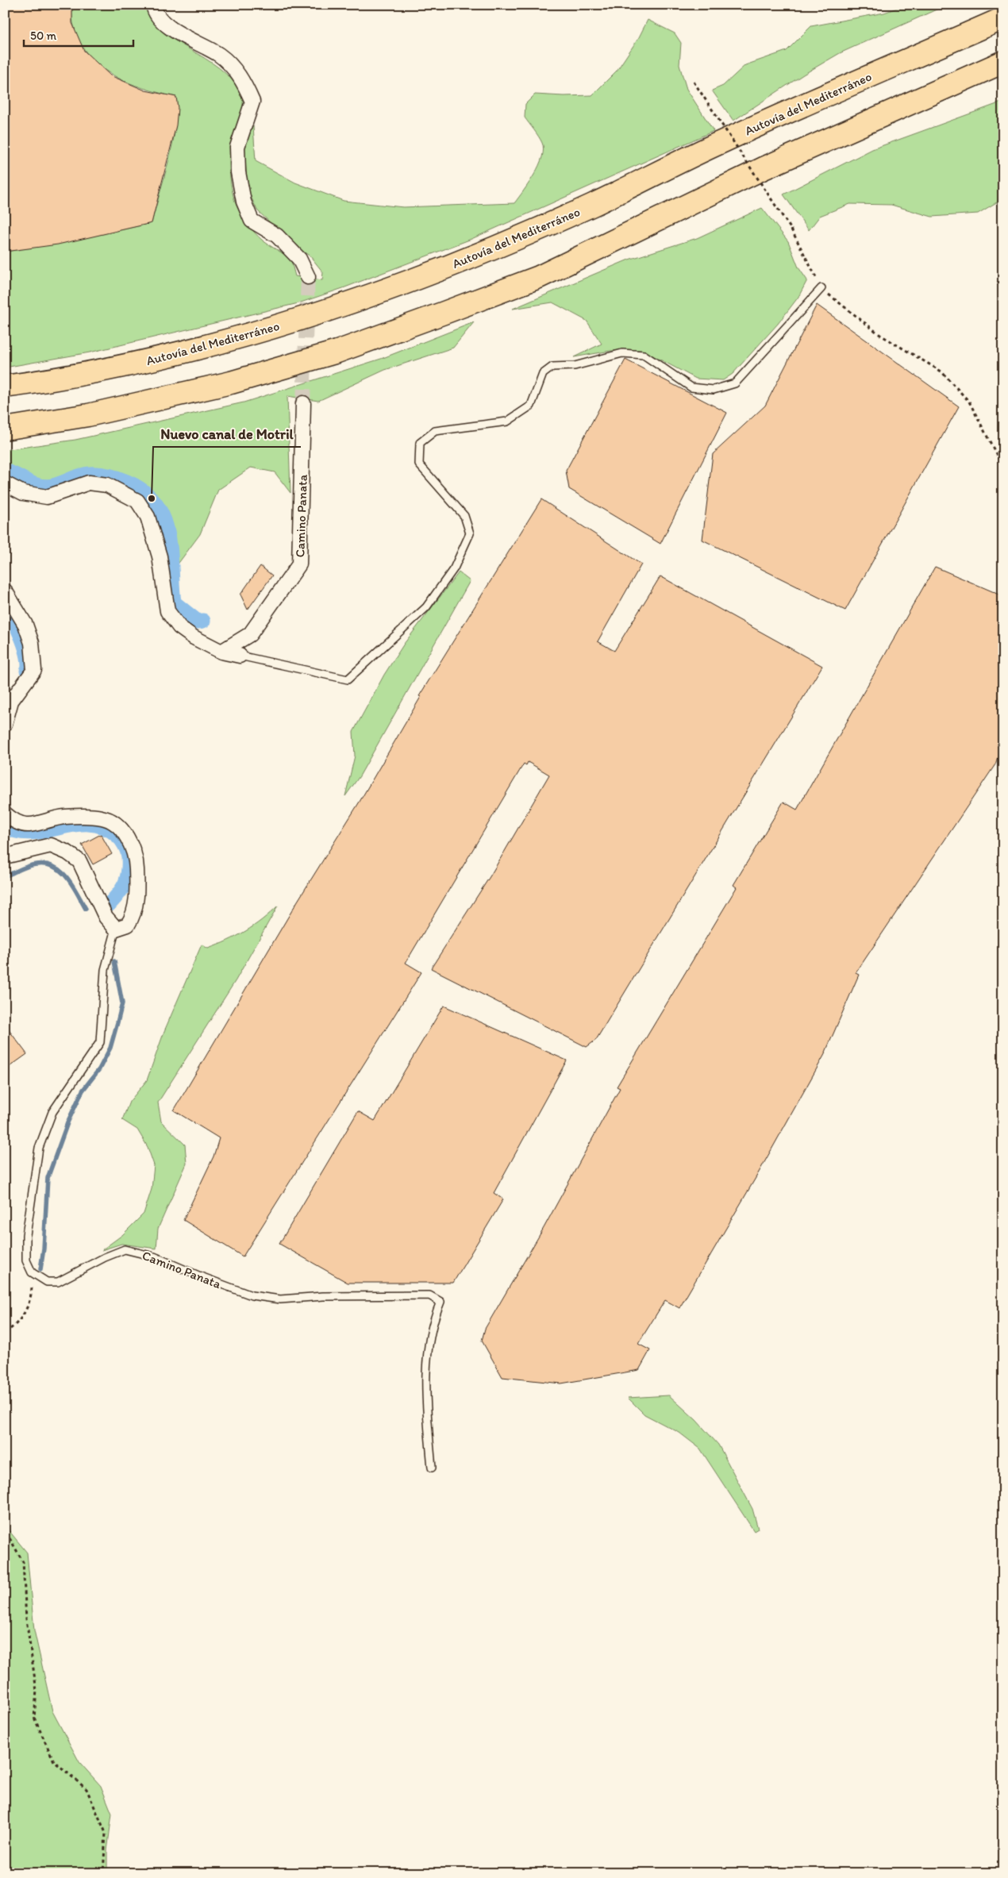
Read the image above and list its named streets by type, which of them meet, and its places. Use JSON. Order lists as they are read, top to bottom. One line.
{"streets":{"highway":["Autovía del Mediterráneo"],"street":["Camino Panata"]},"places":["Nuevo canal de Motril"],"scale_bar":"50 m"}
